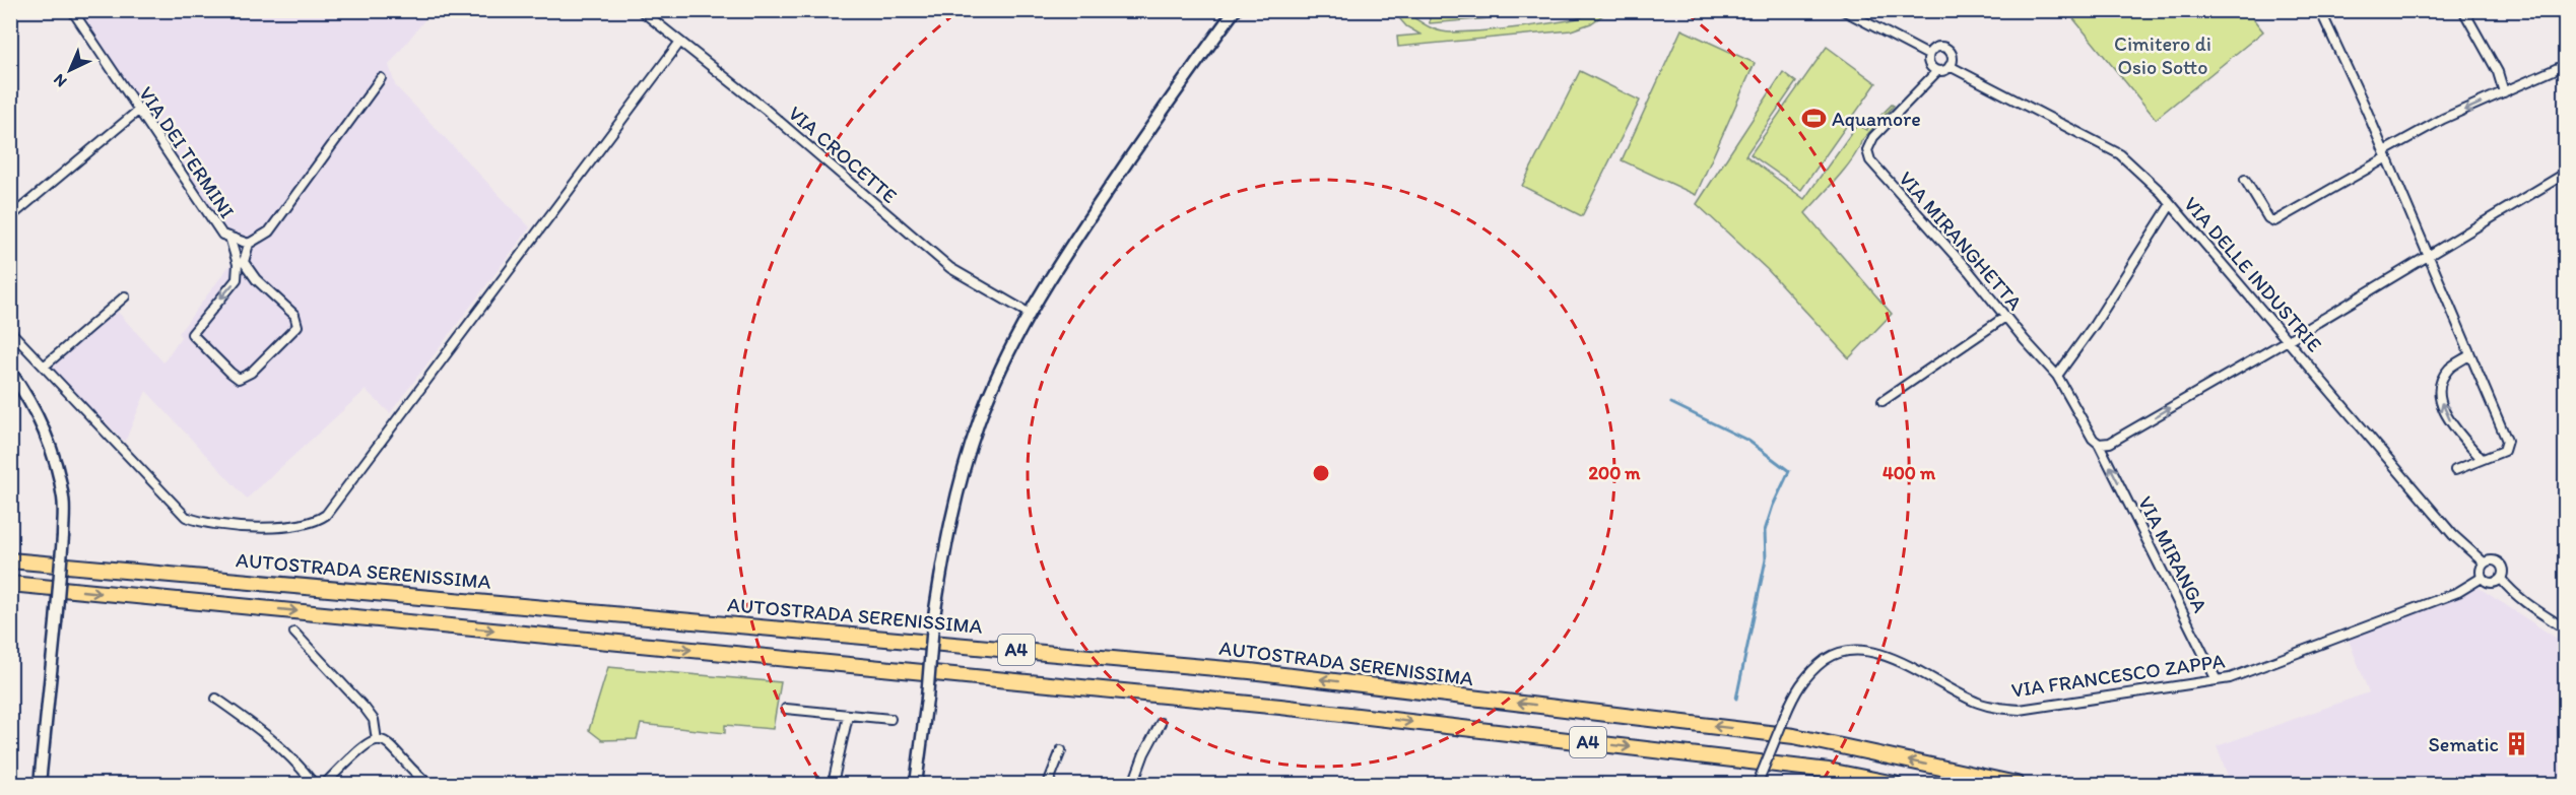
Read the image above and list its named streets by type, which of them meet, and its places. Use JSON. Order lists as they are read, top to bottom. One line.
{"streets":{"highway":["AUTOSTRADA SERENISSIMA","A4"],"street":["VIA DEI TERMINI","VIA CROCETTE","VIA MIRANGHETTA","VIA DELLE INDUSTRIE","VIA MIRANGA","VIA FRANCESCO ZAPPA"]},"crossings":[["VIA MIRANGHETTA","VIA DELLE INDUSTRIE"],["VIA MIRANGHETTA","VIA MIRANGA"],["VIA DELLE INDUSTRIE","VIA FRANCESCO ZAPPA"],["VIA MIRANGA","VIA FRANCESCO ZAPPA"]],"one_way":["VIA MIRANGA"],"parks":["Cimitero di Osio Sotto"],"places":{"sports":["Aquamore"],"building":["Sematic"]},"north":"bottom left","rings":["200 m","400 m"]}
